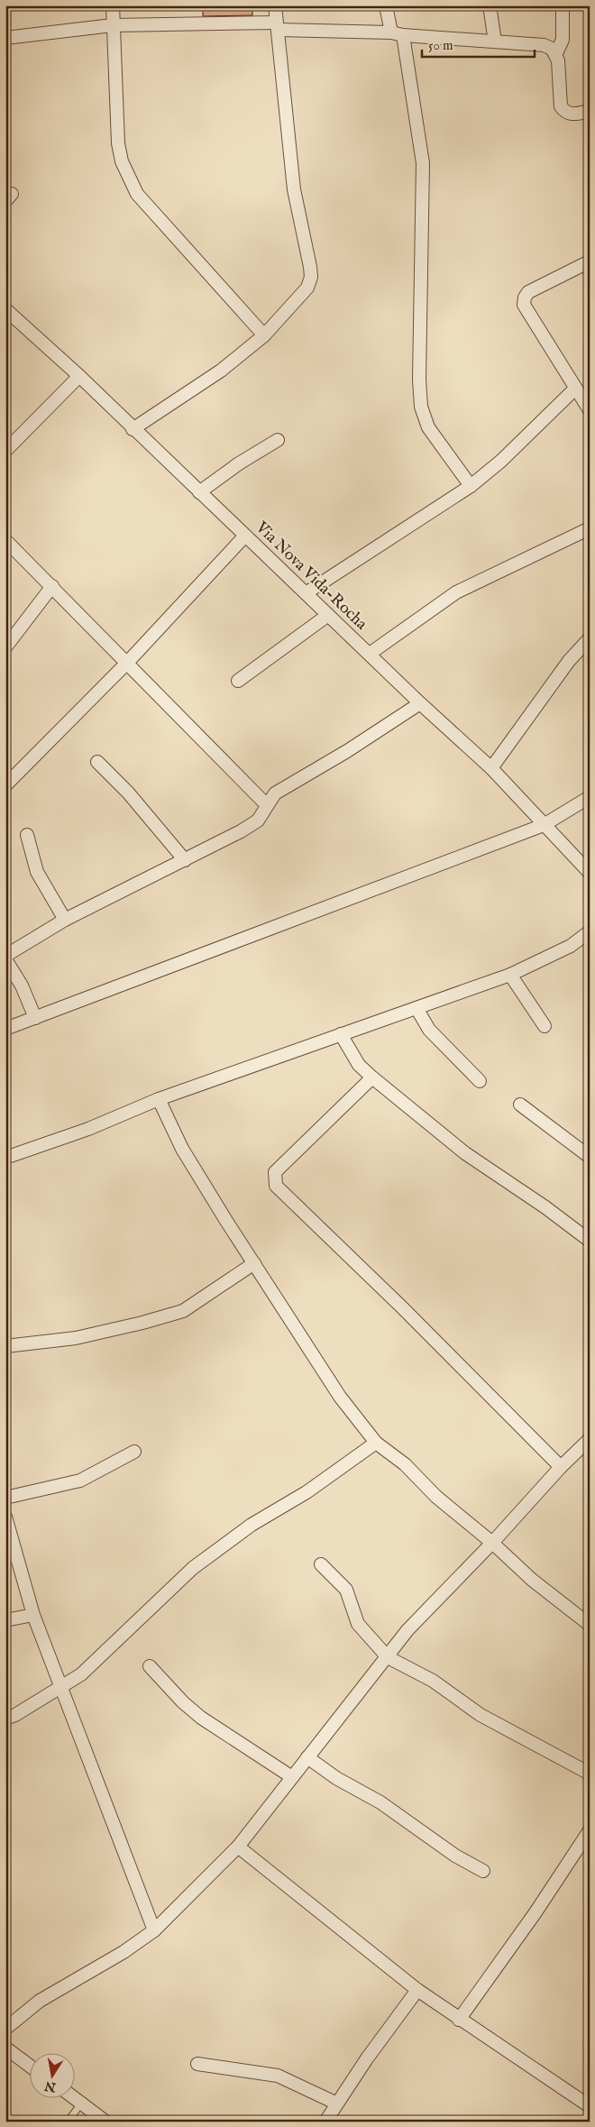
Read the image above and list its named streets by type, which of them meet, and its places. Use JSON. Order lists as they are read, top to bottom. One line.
{"streets":{"street":["Via Nova Vida-Rocha"]},"scale_bar":"50 m","north":"bottom"}
